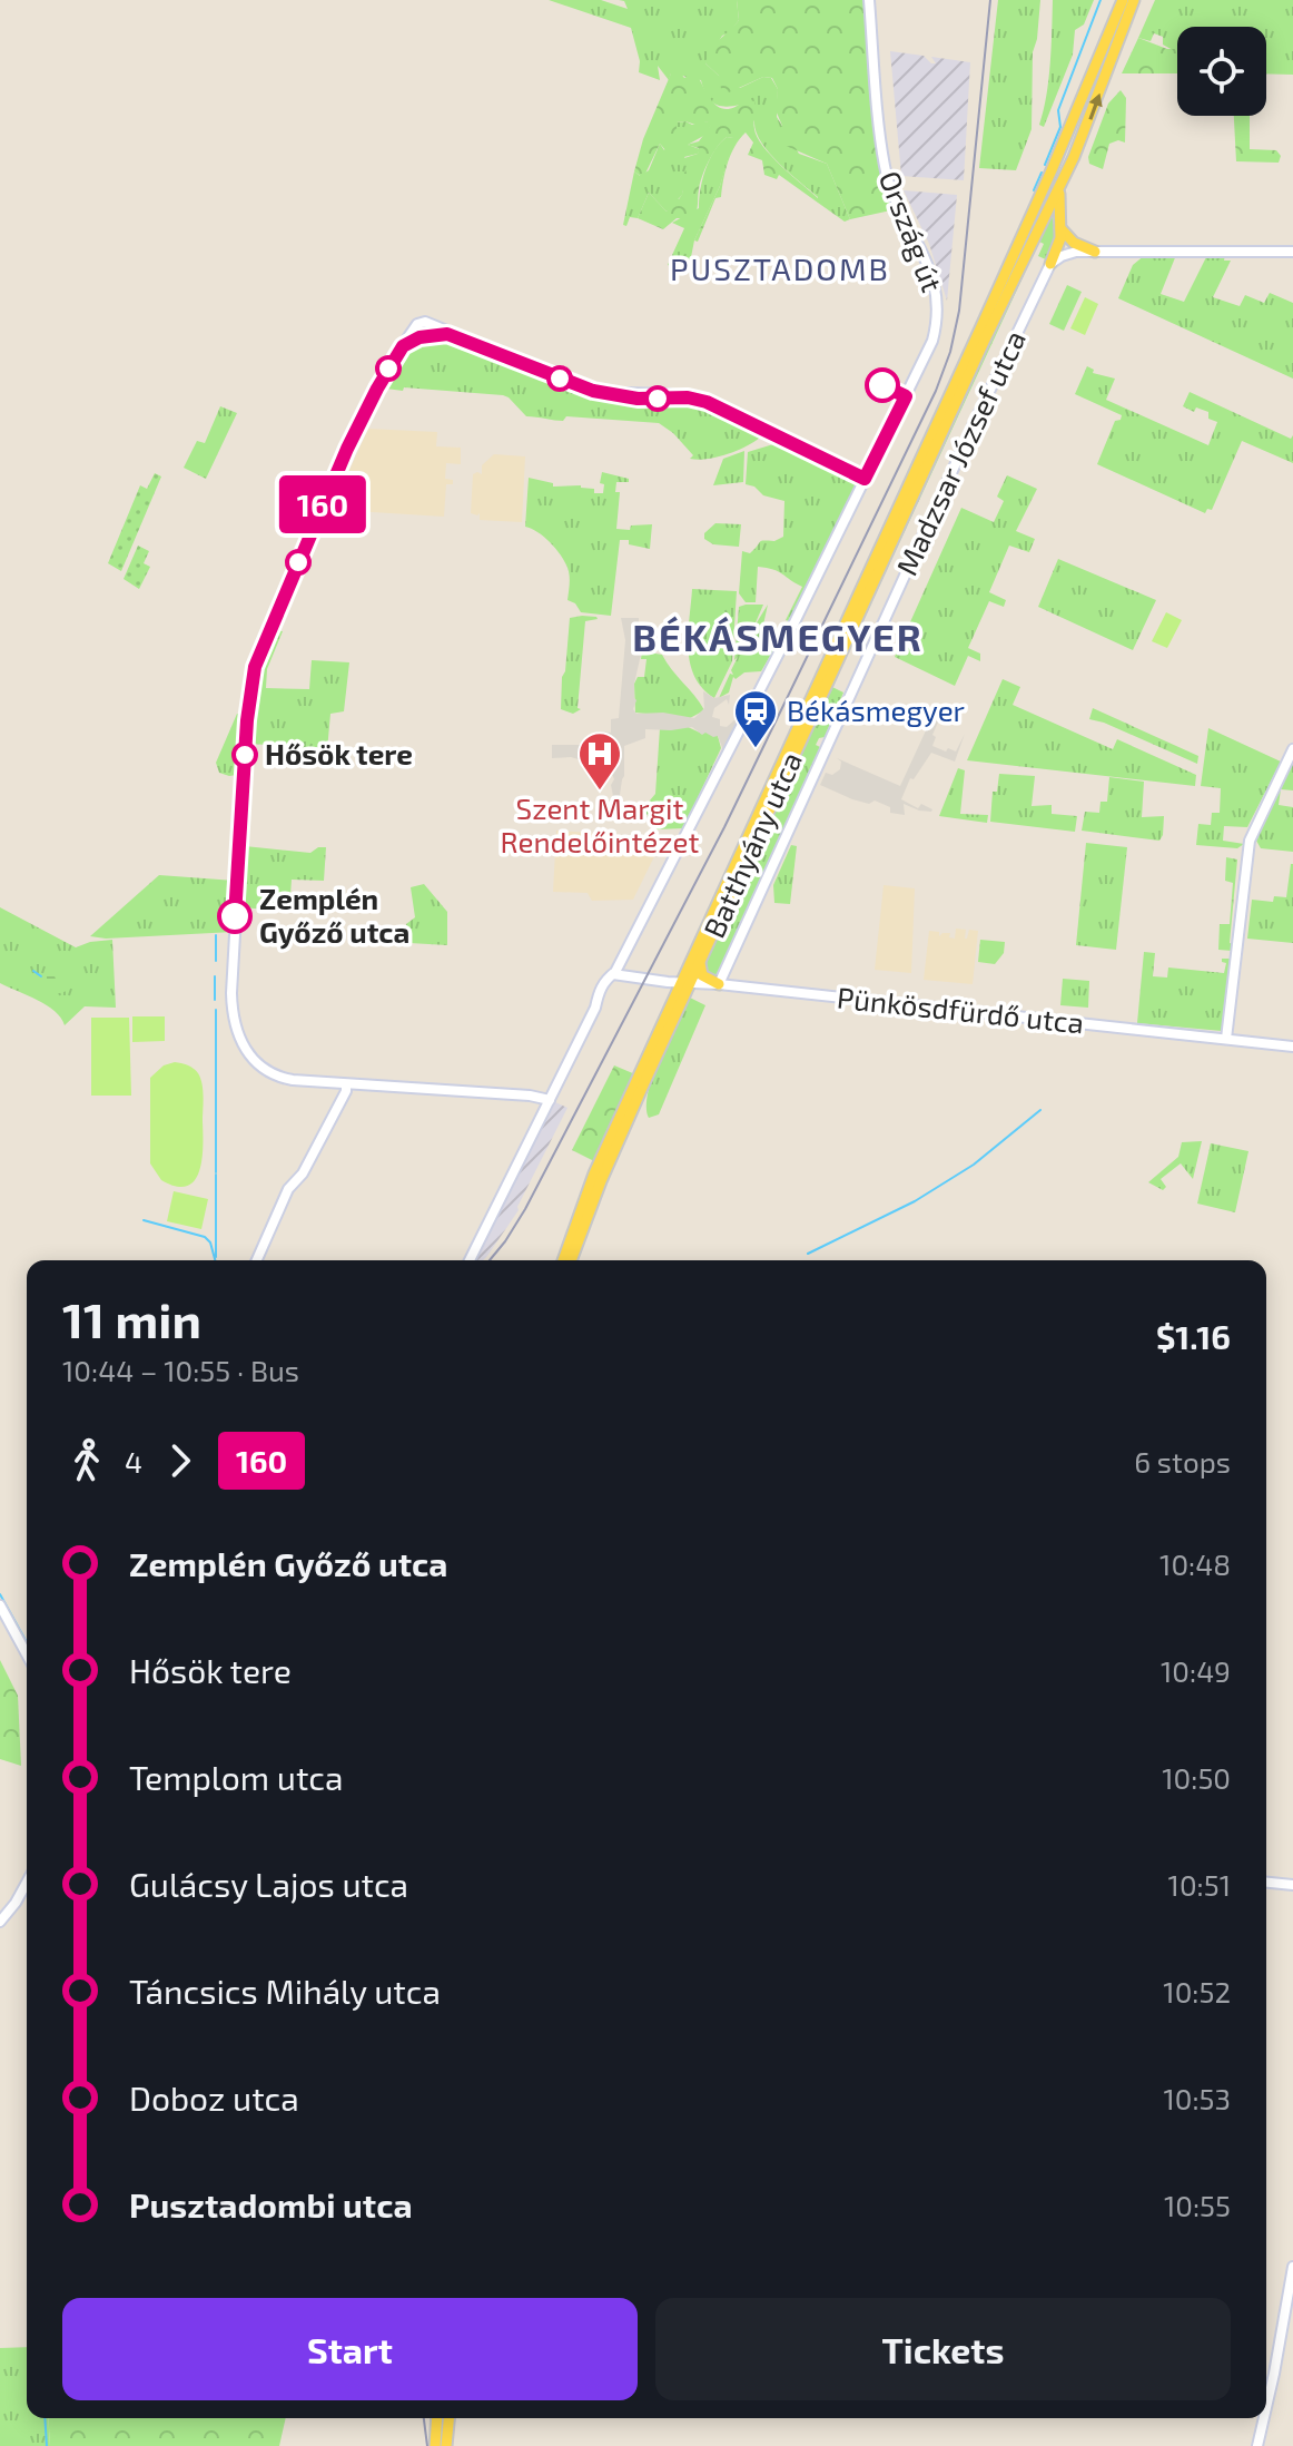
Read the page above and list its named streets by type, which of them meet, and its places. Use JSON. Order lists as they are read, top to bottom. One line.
{"streets":{"main road":["Batthyány utca"],"street":["Ország út","Madzsar József utca","Pünkösdfürdő utca"]},"crossings":[["Ország út","Pünkösdfürdő utca"],["Madzsar József utca","Pünkösdfürdő utca"],["Batthyány utca","Pünkösdfürdő utca"]],"districts":["PUSZTADOMB","BÉKÁSMEGYER"],"places":{"station":["Békásmegyer"],"other":["Hősök tere","Zemplén Győző utca"],"hospital":["Szent Margit Rendelőintézet"]},"lines":["bus line 160"],"page":{"on_map":"160","heading":["11 min","10:44 – 10:55 · Bus","$1.16"],"legs":["4","160","6 stops"],"list":[{"name":"Zemplén Győző utca","value":"10:48"},{"name":"Hősök tere","value":"10:49"},{"name":"Templom utca","value":"10:50"},{"name":"Gulácsy Lajos utca","value":"10:51"},{"name":"Táncsics Mihály utca","value":"10:52"},{"name":"Doboz utca","value":"10:53"},{"name":"Pusztadombi utca","value":"10:55"}],"buttons":["Start","Tickets"]}}
